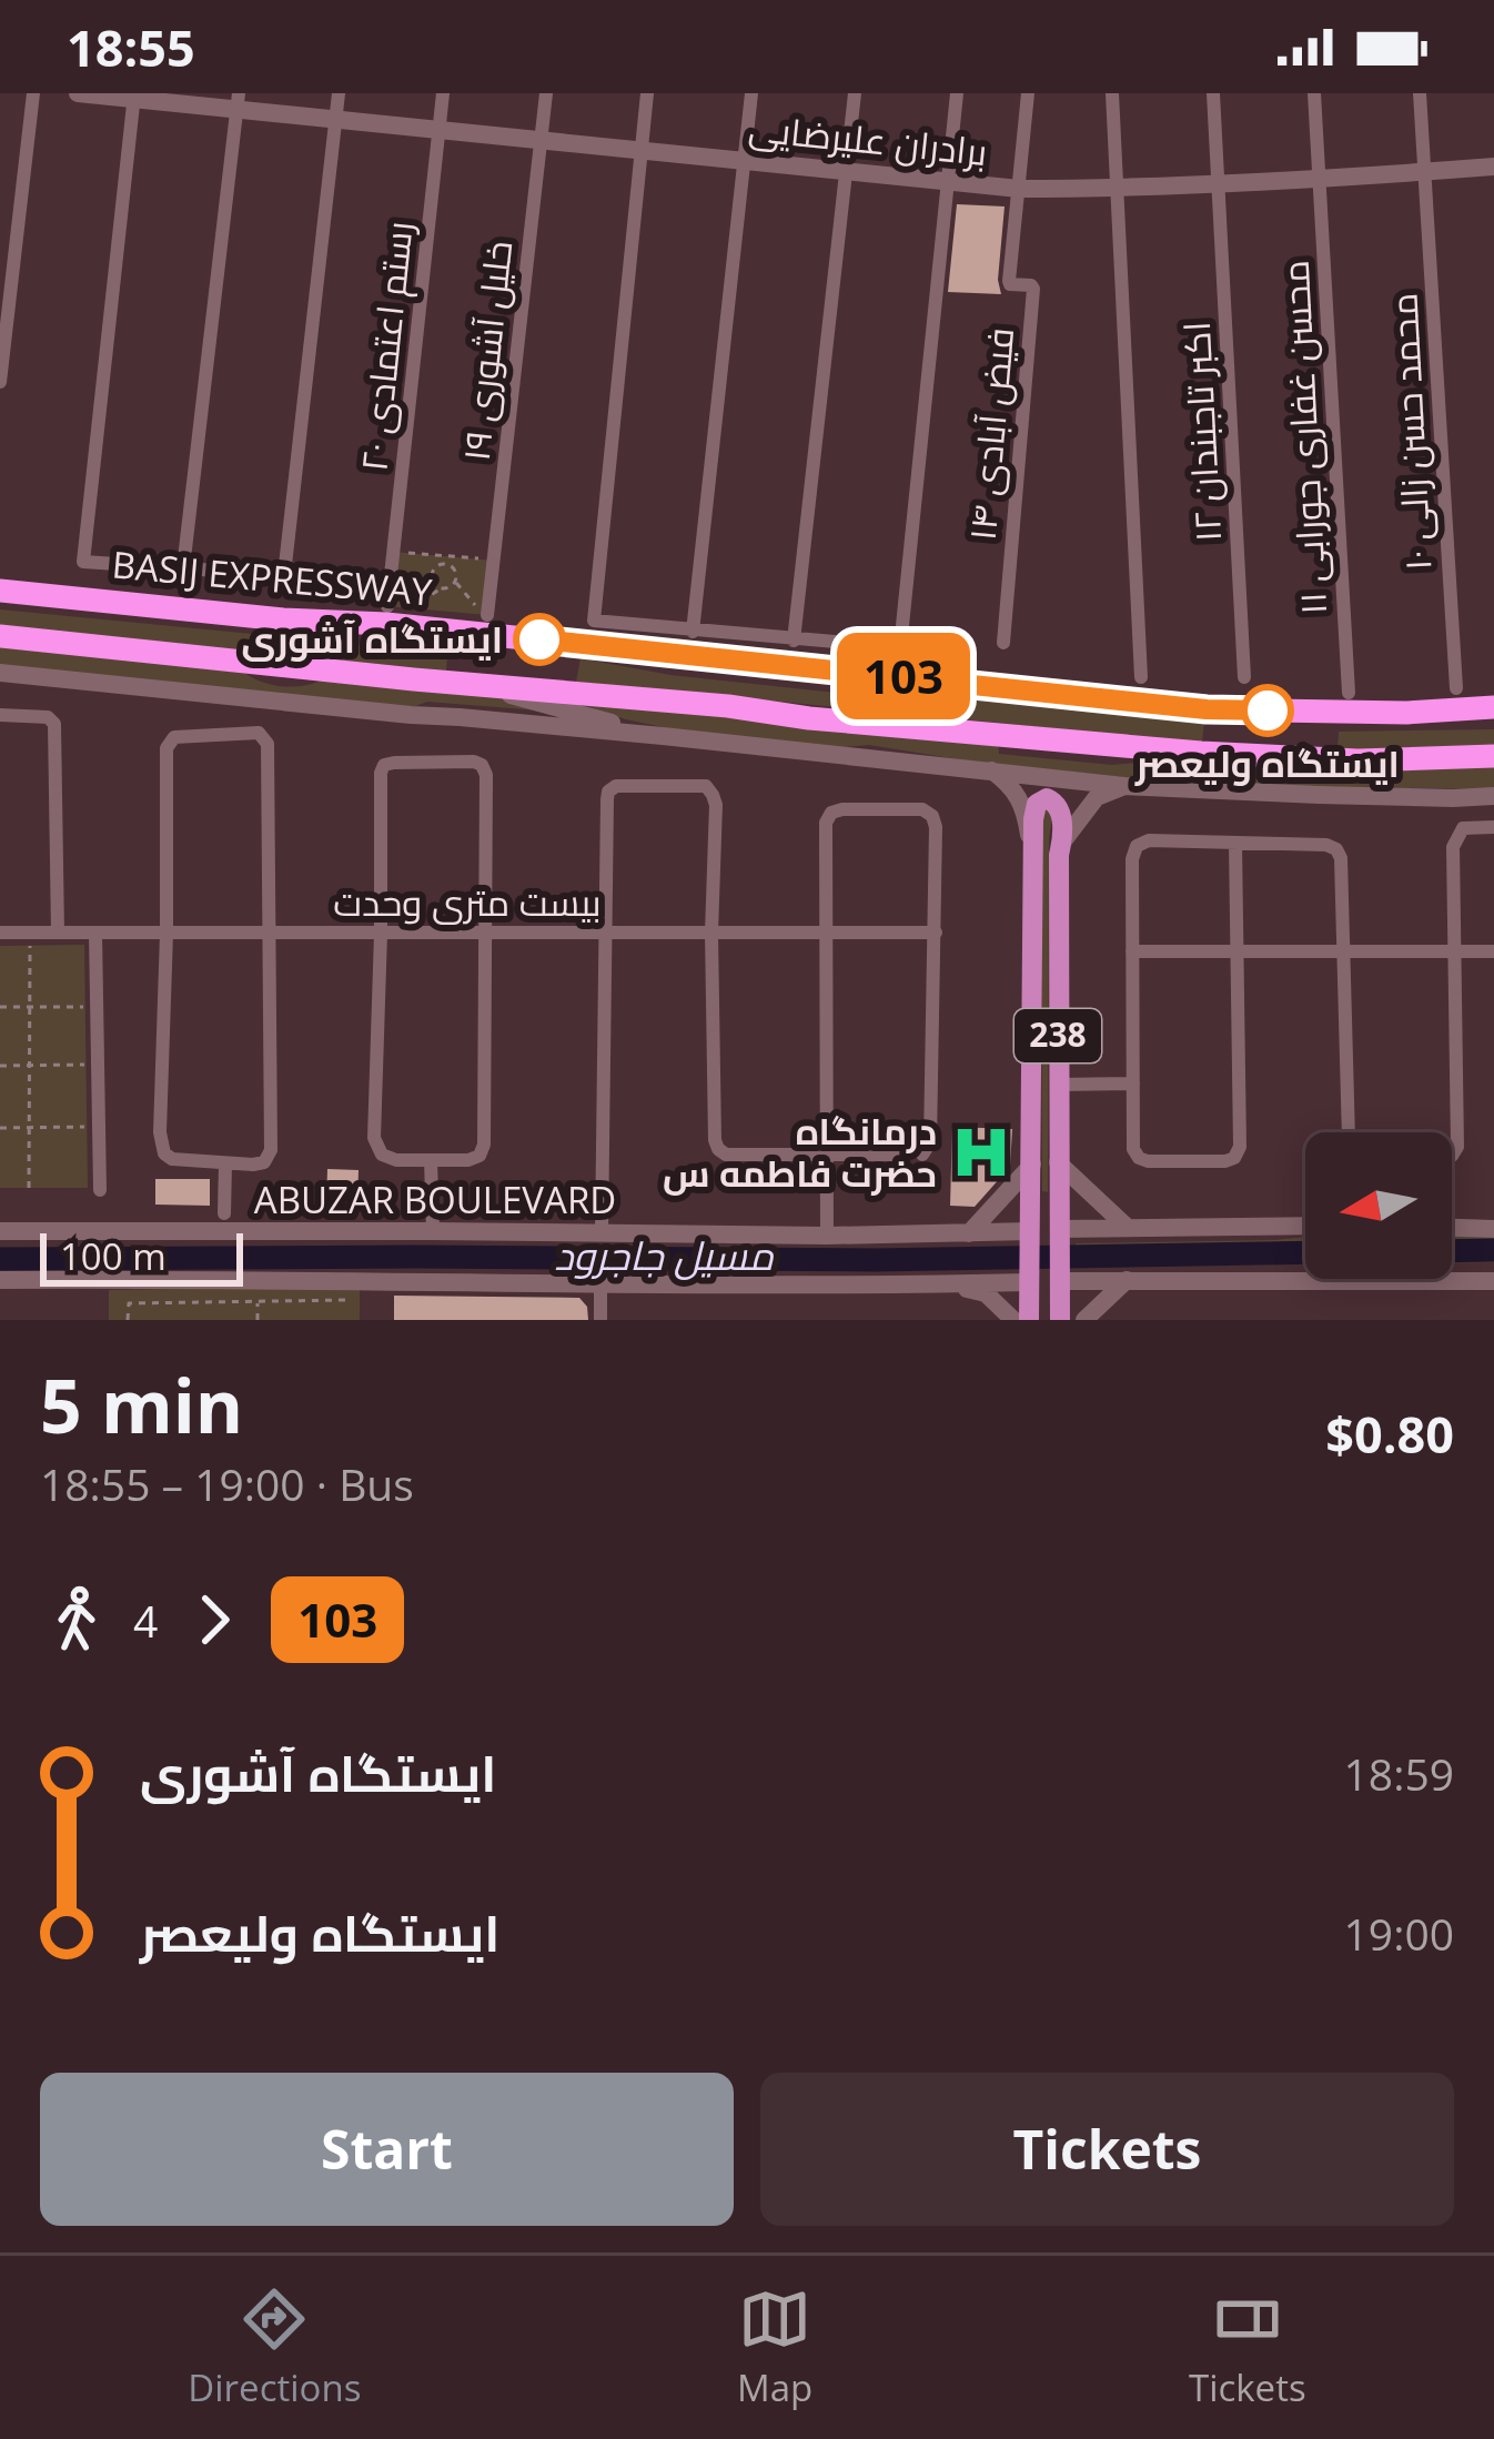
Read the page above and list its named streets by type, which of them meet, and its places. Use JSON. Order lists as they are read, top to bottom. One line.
{"streets":{"highway":["BASIJ EXPRESSWAY"],"main road":["برادران علیرضایی","238","ABUZAR BOULEVARD"],"street":["رستم اعتمادی ۲۰","خلیل آشوری ۱۹","اکبر تاجبندان ۱۲","محمد حسن زالی ۱۰","فیض آبادی ۱۴","محسن غفاری جورابی ۱۱","بیست متری وحدت"]},"crossings":[["برادران علیرضایی","رستم اعتمادی ۲۰"],["برادران علیرضایی","خلیل آشوری ۱۹"],["برادران علیرضایی","اکبر تاجبندان ۱۲"],["برادران علیرضایی","محمد حسن زالی ۱۰"],["برادران علیرضایی","فیض آبادی ۱۴"],["برادران علیرضایی","محسن غفاری جورابی ۱۱"],["238","ABUZAR BOULEVARD"]],"water":["مسیل جاجرود"],"places":{"other":["ایستگاه آشوری","ایستگاه ولیعصر"],"hospital":["درمانگاه حضرت فاطمه س"]},"lines":["bus line 103"],"scale_bar":"100 m","north":"left","page":{"status":"18:55","on_map":"103","scale":"100 m","heading":["5 min","18:55 – 19:00 · Bus","$0.80"],"legs":["4","103"],"list":[{"name":"ایستگاه آشوری","value":"18:59"},{"name":"ایستگاه ولیعصر","value":"19:00"}],"buttons":["Start","Tickets"],"tabs":["Directions","Map","Tickets"]}}
